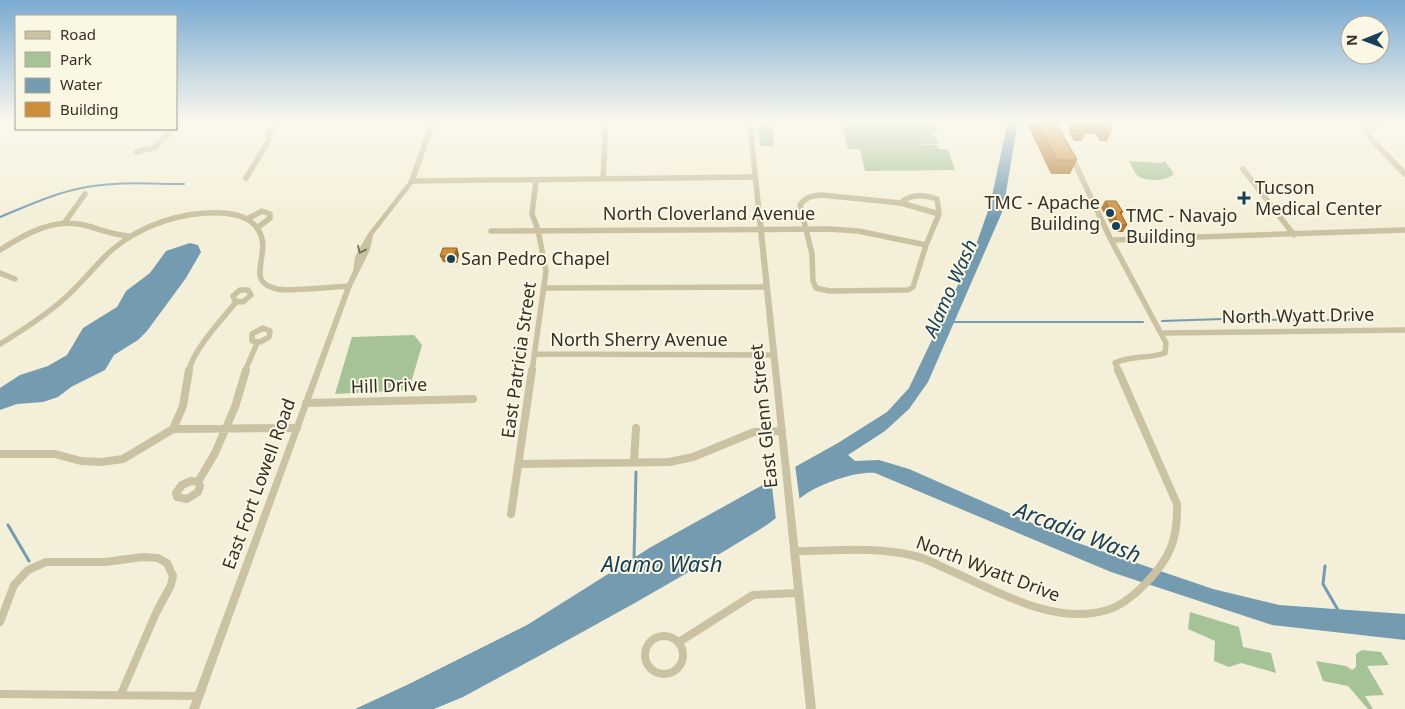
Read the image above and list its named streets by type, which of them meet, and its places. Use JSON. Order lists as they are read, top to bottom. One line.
{"streets":{"street":["North Cloverland Avenue","North Wyatt Drive","North Sherry Avenue","East Patricia Street","Hill Drive","East Glenn Street","East Fort Lowell Road"]},"crossings":[["North Cloverland Avenue","East Patricia Street"],["North Cloverland Avenue","East Glenn Street"],["North Wyatt Drive","East Glenn Street"],["North Sherry Avenue","East Patricia Street"],["North Sherry Avenue","East Glenn Street"],["Hill Drive","East Fort Lowell Road"]],"water":["Alamo Wash","Arcadia Wash"],"places":{"health":["Tucson Medical Center"],"other":["TMC - Apache Building","TMC - Navajo Building","San Pedro Chapel"]},"legend":["Road","Park","Water","Building"],"north":"left"}
